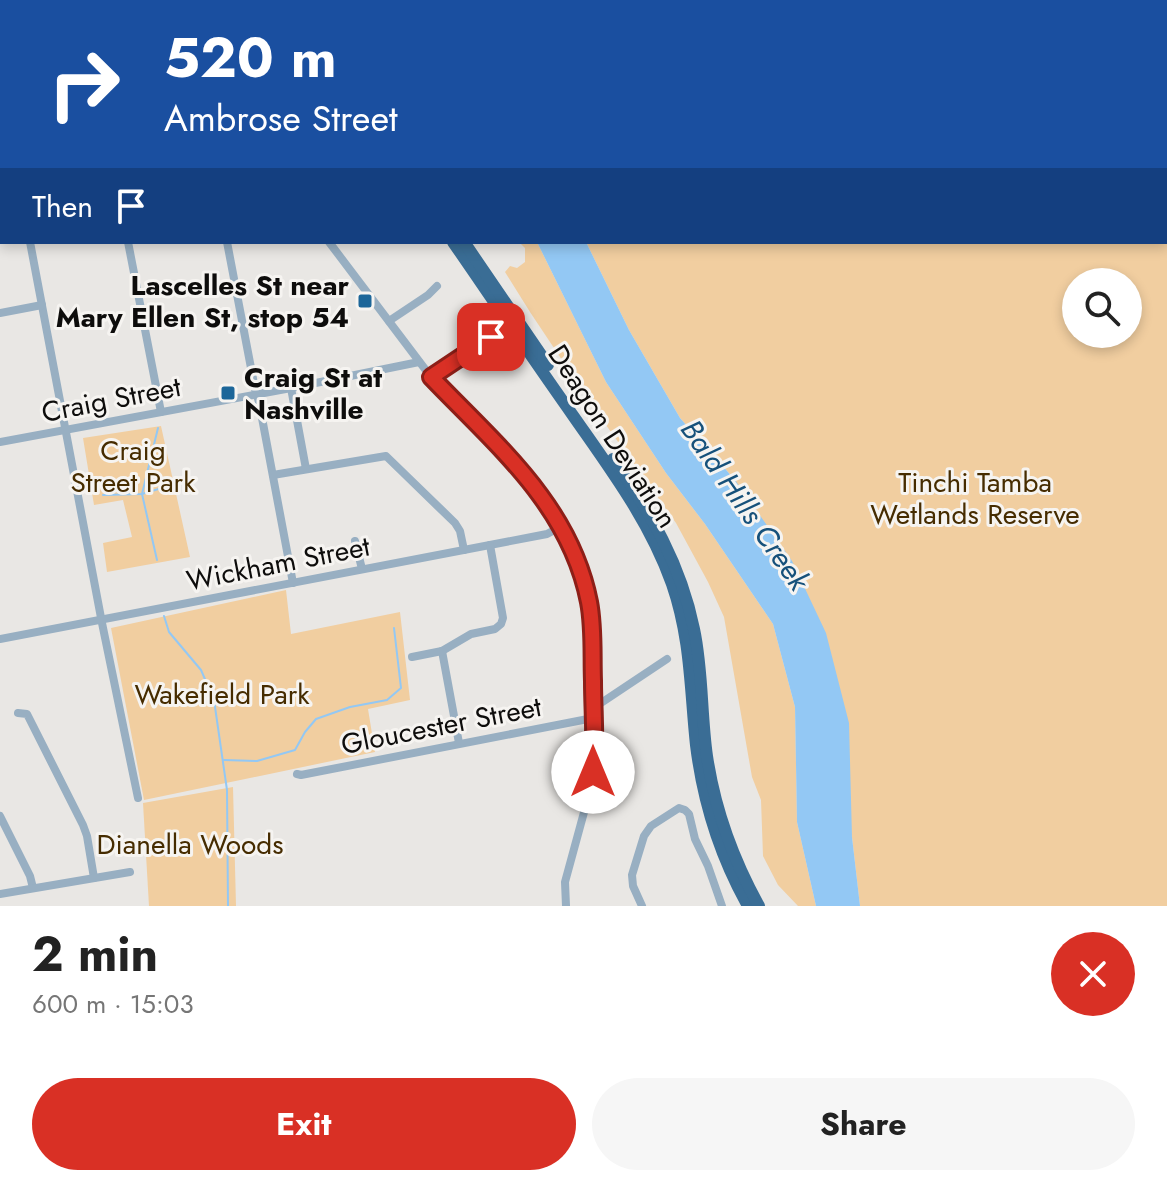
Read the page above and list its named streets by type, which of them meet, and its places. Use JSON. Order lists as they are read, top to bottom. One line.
{"streets":{"highway":["Deagon Deviation"],"street":["Craig Street","Wickham Street","Gloucester Street"]},"water":["Bald Hills Creek"],"parks":["Craig Street Park","Tinchi Tamba Wetlands Reserve","Wakefield Park","Dianella Woods"],"places":{"transit":["Lascelles St near Mary Ellen St, stop 54","Craig St at Nashville"]},"page":{"turn":["520 m","Ambrose Street"],"then":"Then","heading":["2 min","600 m · 15:03"],"buttons":["Exit","Share"]}}
